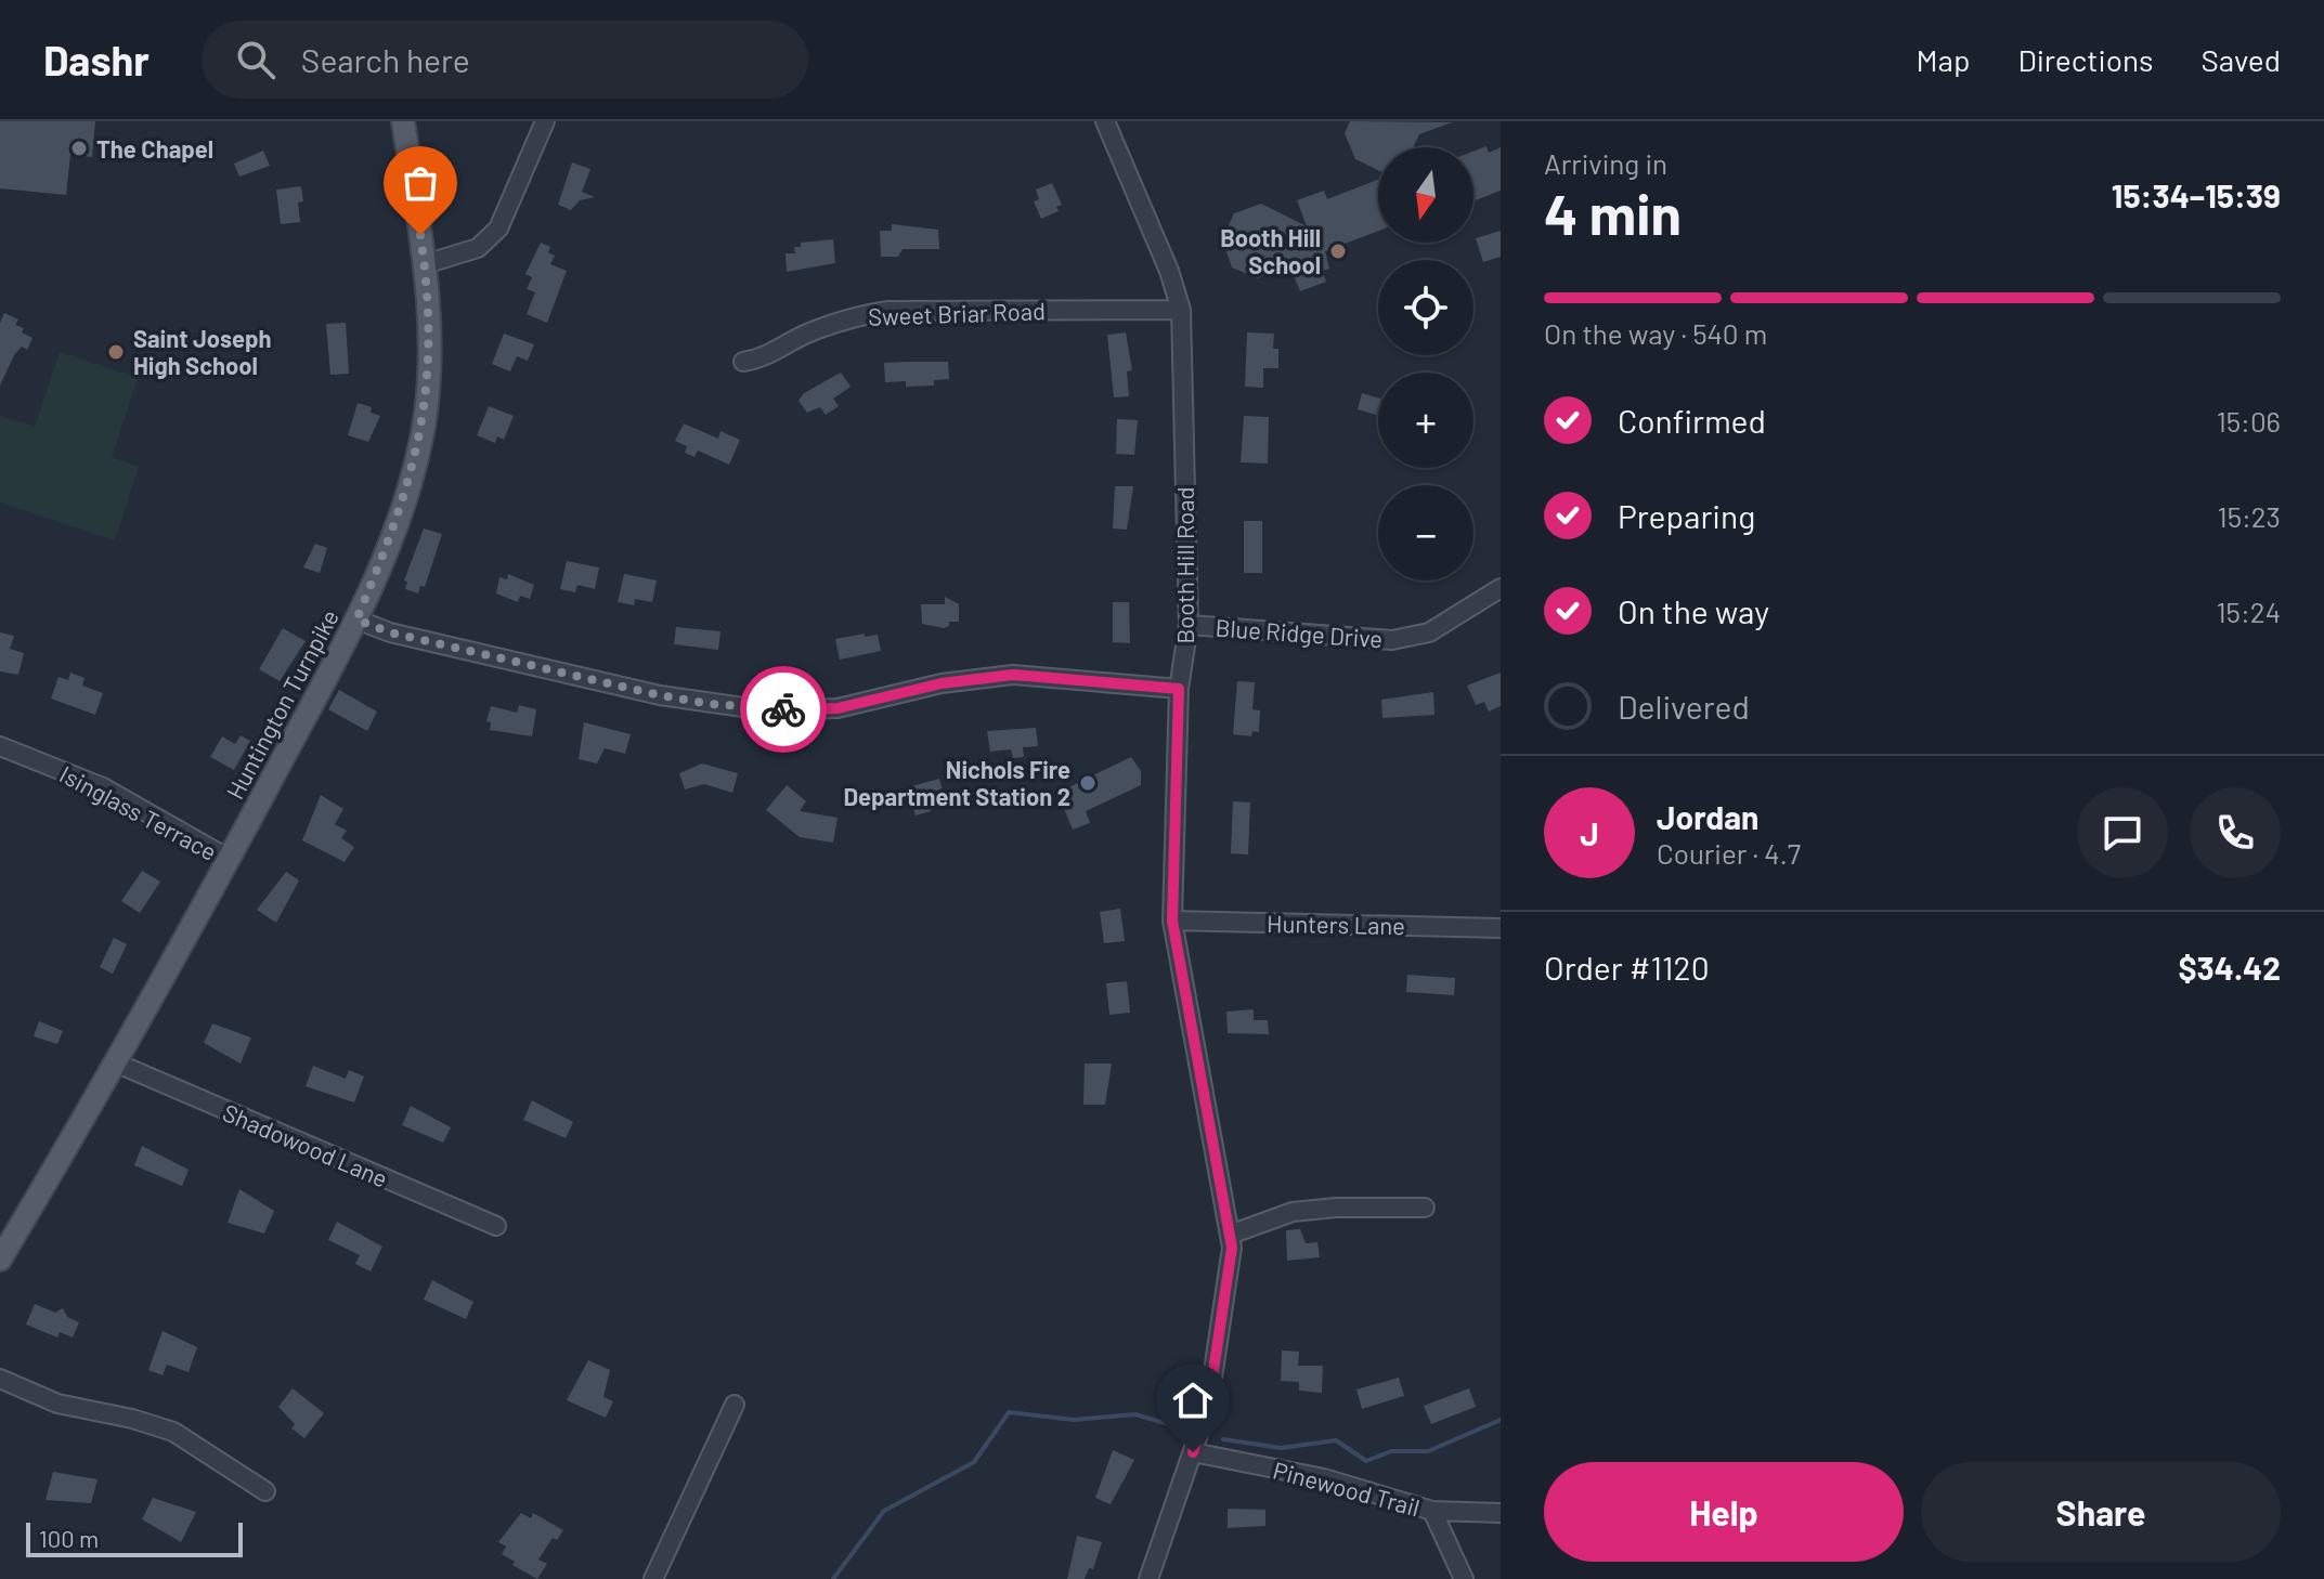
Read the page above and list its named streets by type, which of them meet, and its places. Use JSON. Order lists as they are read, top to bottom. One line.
{"streets":{"main road":["Huntington Turnpike"],"street":["Sweet Briar Road","Booth Hill Road","Blue Ridge Drive","Isinglass Terrace","Hunters Lane","Shadowood Lane","Pinewood Trail"]},"crossings":[["Sweet Briar Road","Booth Hill Road"],["Booth Hill Road","Blue Ridge Drive"],["Booth Hill Road","Hunters Lane"],["Booth Hill Road","Pinewood Trail"],["Huntington Turnpike","Isinglass Terrace"],["Huntington Turnpike","Shadowood Lane"]],"places":["The Chapel","Booth Hill School","Saint Joseph High School","Nichols Fire Department Station 2"],"scale_bar":"100 m","north":"bottom","page":{"header":"Dashr","search":"Search here","nav":["Map","Directions","Saved"],"heading":["4 min","Arriving in","15:34–15:39"],"panel":["Jordan","Courier · 4.7","Order #1120","$34.42"],"map_buttons":["+","−"],"bar":"On the way · 540 m","list":[["Confirmed","15:06"],["Preparing","15:23"],["On the way","15:24"],"Delivered"],"round":"J","buttons":["Help","Share"],"scale":"100 m"}}
